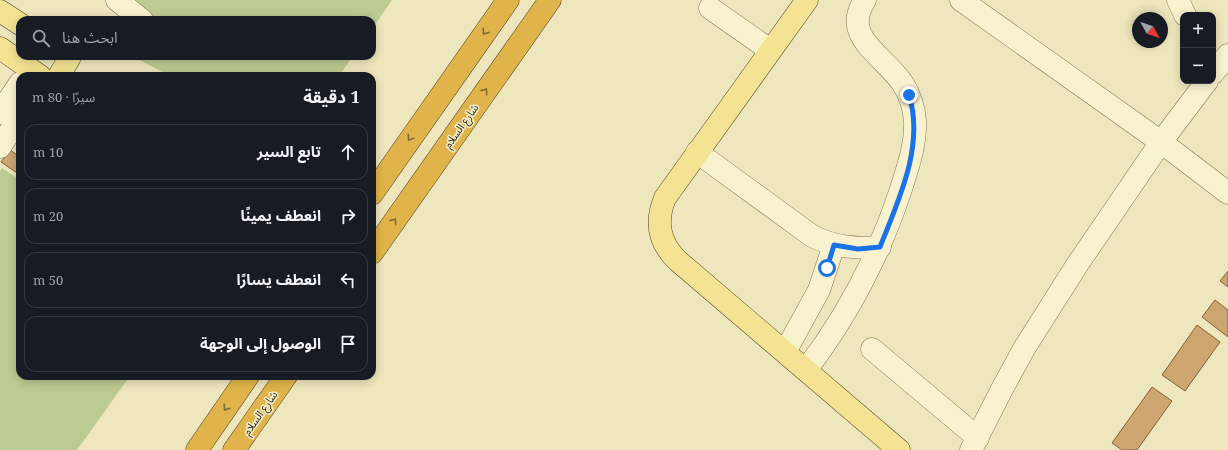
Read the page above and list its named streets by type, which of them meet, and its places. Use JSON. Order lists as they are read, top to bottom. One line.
{"streets":{"highway":["شارع السلام"]},"north":"bottom right","page":{"map_buttons":["+","−"],"search":"ابحث هنا","heading":["1 دقيقة","سيرًا · 80 m"],"list":[["تابع السير","10 m"],["انعطف يمينًا","20 m"],["انعطف يسارًا","50 m"],"الوصول إلى الوجهة"]}}
